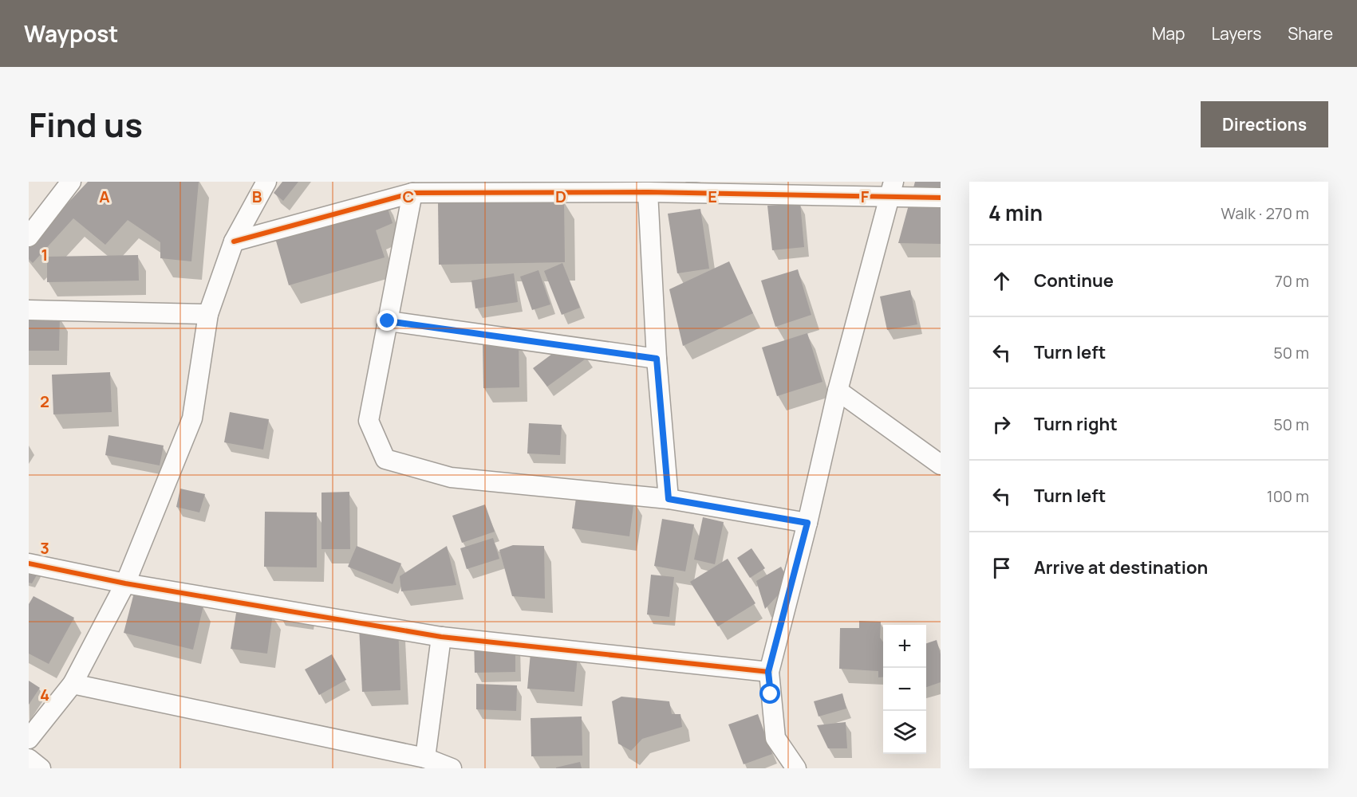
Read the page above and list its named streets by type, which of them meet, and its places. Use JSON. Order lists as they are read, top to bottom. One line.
{"page":{"header":"Waypost","nav":["Map","Layers","Share"],"title":"Find us","buttons":"Directions","heading":["4 min","Walk · 270 m"],"list":[["Continue","70 m"],["Turn left","50 m"],["Turn right","50 m"],["Turn left","100 m"],"Arrive at destination"],"map_buttons":["+","−"]},"grid":{"columns":["A","B","C","D","E","F"],"rows":["1","2","3","4"]}}
